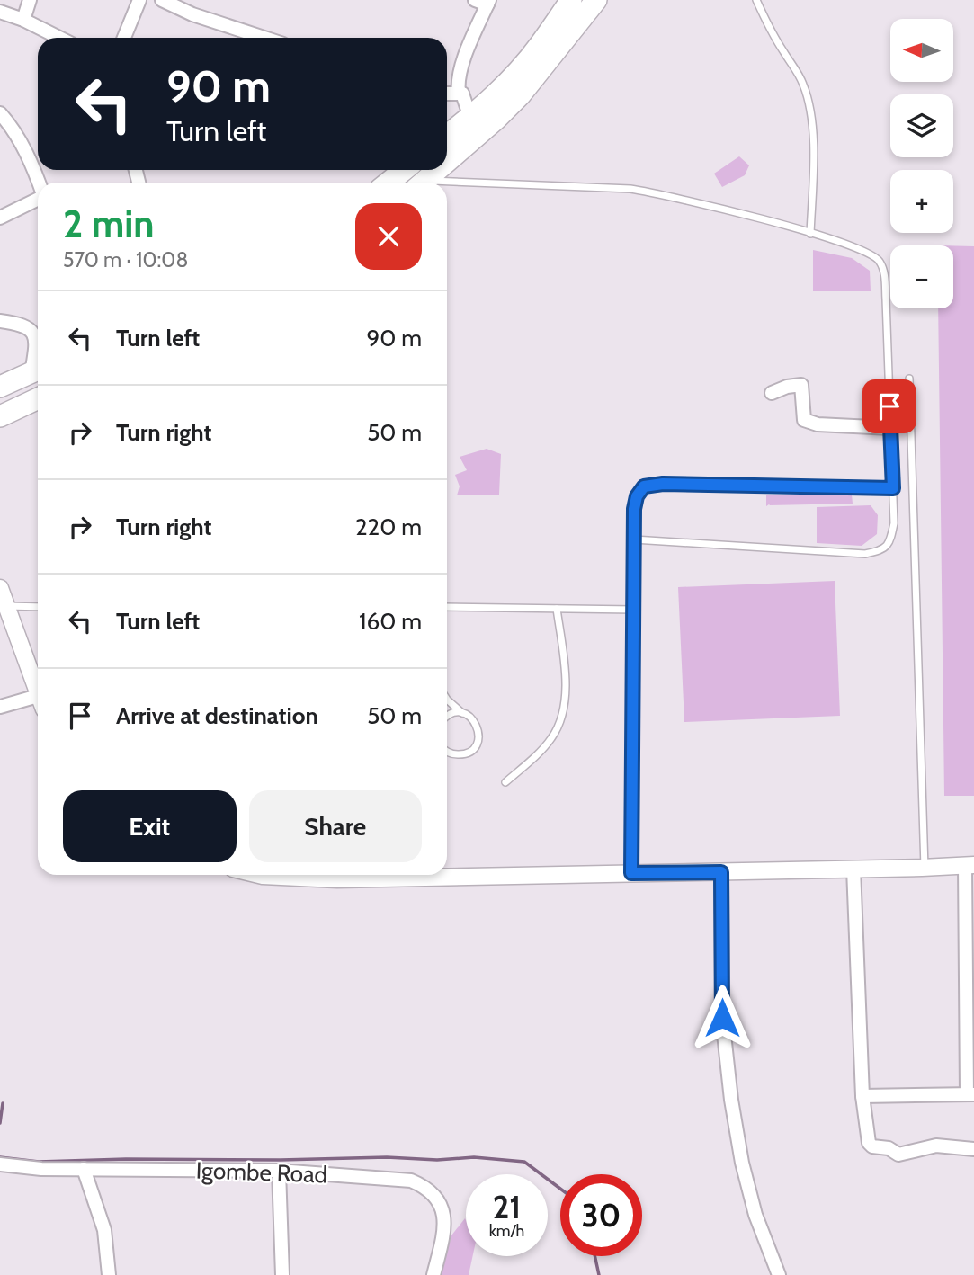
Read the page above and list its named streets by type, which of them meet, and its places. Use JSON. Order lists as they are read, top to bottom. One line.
{"streets":{"street":["Igombe Road"]},"north":"left","page":{"map_buttons":["+","−"],"turn":["90 m","Turn left"],"heading":["2 min","570 m · 10:08"],"list":[{"name":"Turn left","value":"90 m"},{"name":"Turn right","value":"50 m"},{"name":"Turn right","value":"220 m"},{"name":"Turn left","value":"160 m"},{"name":"Arrive at destination","value":"50 m"}],"buttons":["Exit","Share"],"speed":"21 km/h","limit":"30"}}
